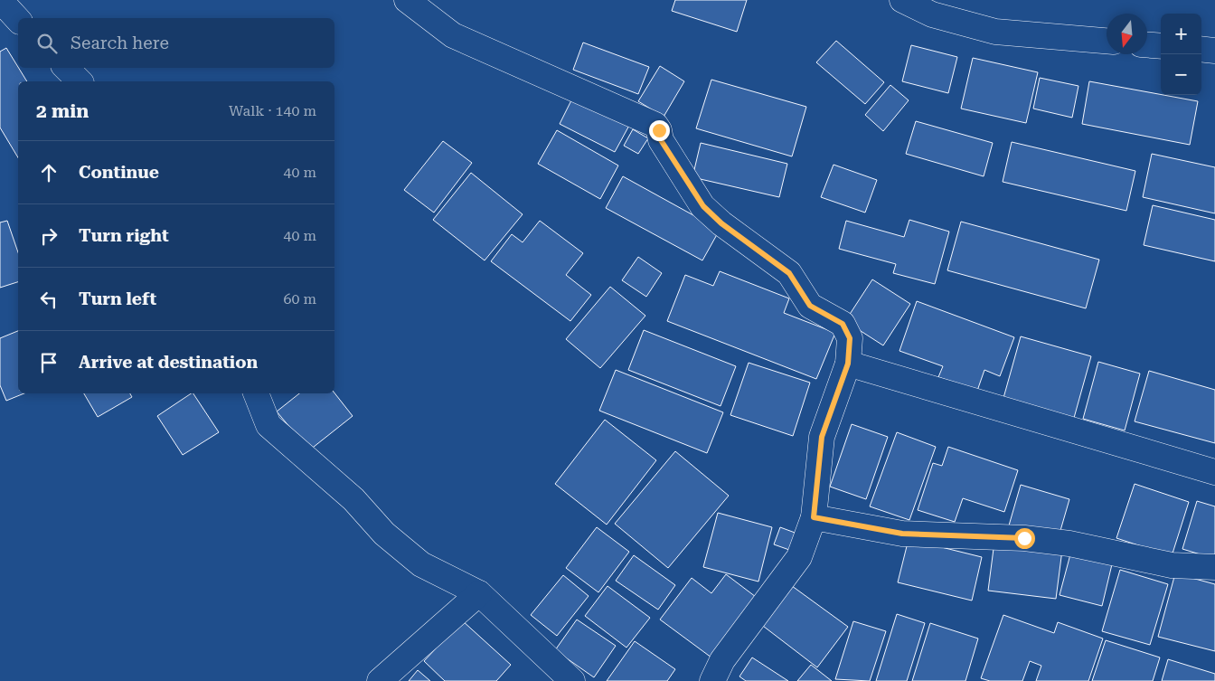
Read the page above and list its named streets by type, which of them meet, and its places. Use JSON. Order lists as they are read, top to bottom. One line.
{"north":"bottom","page":{"map_buttons":["+","−"],"search":"Search here","heading":["2 min","Walk · 140 m"],"list":[["Continue","40 m"],["Turn right","40 m"],["Turn left","60 m"],"Arrive at destination"]}}
